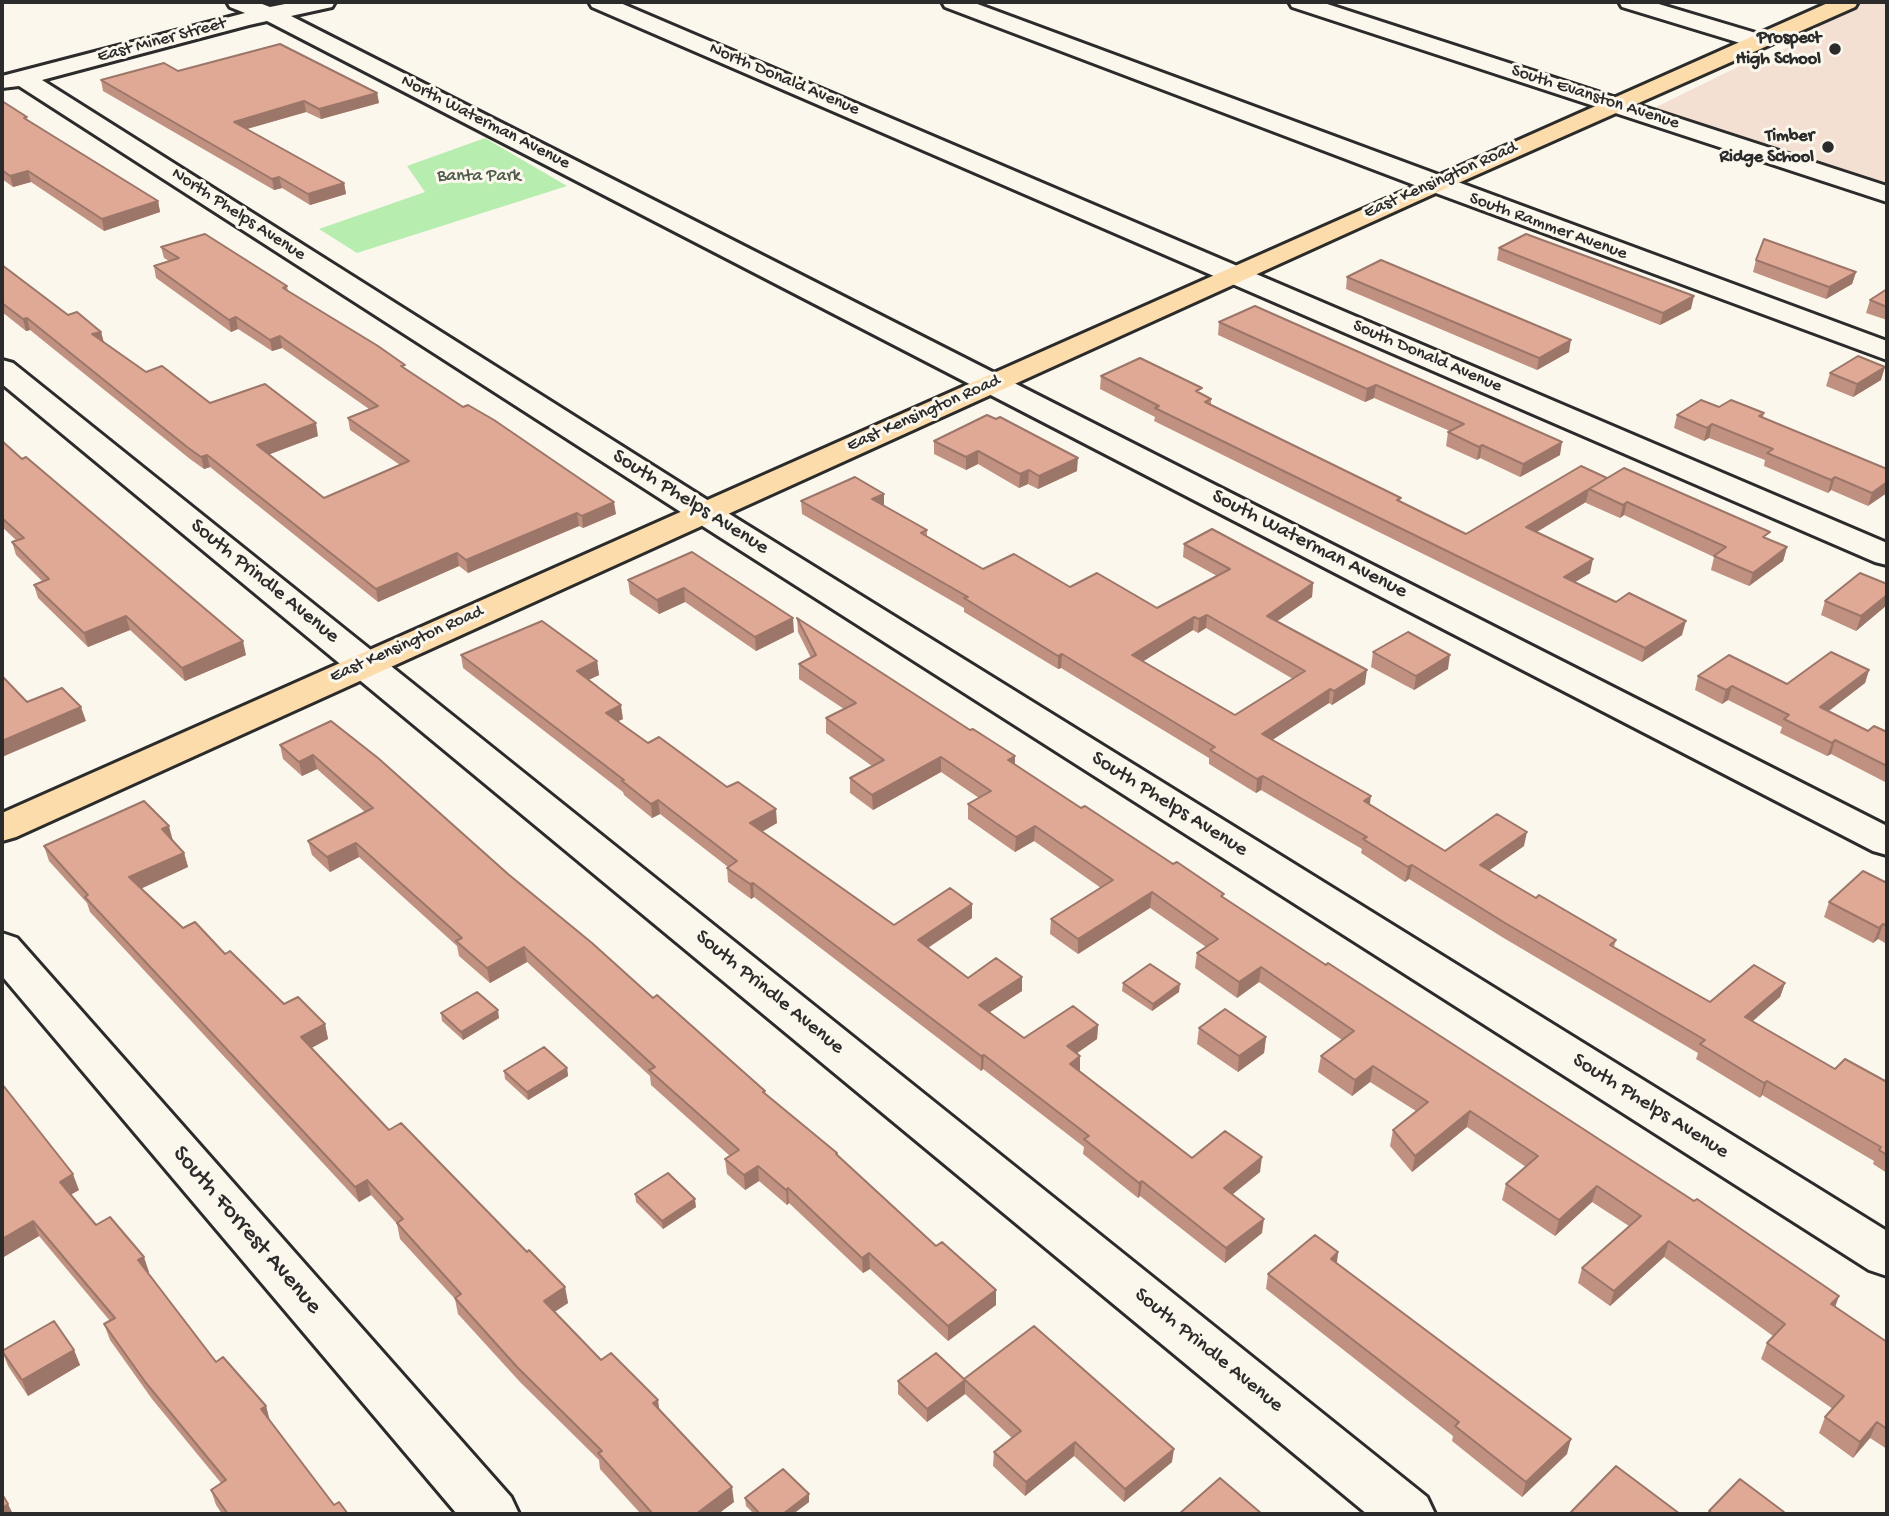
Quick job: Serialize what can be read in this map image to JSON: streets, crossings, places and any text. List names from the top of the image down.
{
  "streets": {
    "main road": ["East Kensington Road"],
    "street": [
      "East Miner Street",
      "North Donald Avenue",
      "South Evanston Avenue",
      "North Waterman Avenue",
      "North Phelps Avenue",
      "South Rammer Avenue",
      "South Donald Avenue",
      "South Phelps Avenue",
      "South Waterman Avenue",
      "South Prindle Avenue",
      "South Forrest Avenue"
    ]
  },
  "crossings": [
    ["East Miner Street", "North Waterman Avenue"],
    ["East Miner Street", "North Phelps Avenue"],
    ["North Donald Avenue", "South Donald Avenue"],
    ["South Evanston Avenue", "East Kensington Road"],
    ["North Waterman Avenue", "South Waterman Avenue"],
    ["East Kensington Road", "South Rammer Avenue"],
    ["East Kensington Road", "South Donald Avenue"],
    ["East Kensington Road", "South Phelps Avenue"],
    ["East Kensington Road", "South Waterman Avenue"],
    ["East Kensington Road", "South Prindle Avenue"],
    ["North Phelps Avenue", "South Phelps Avenue"]
  ],
  "parks": ["Banta Park"],
  "places": ["Prospect High School", "Timber Ridge School"]
}
